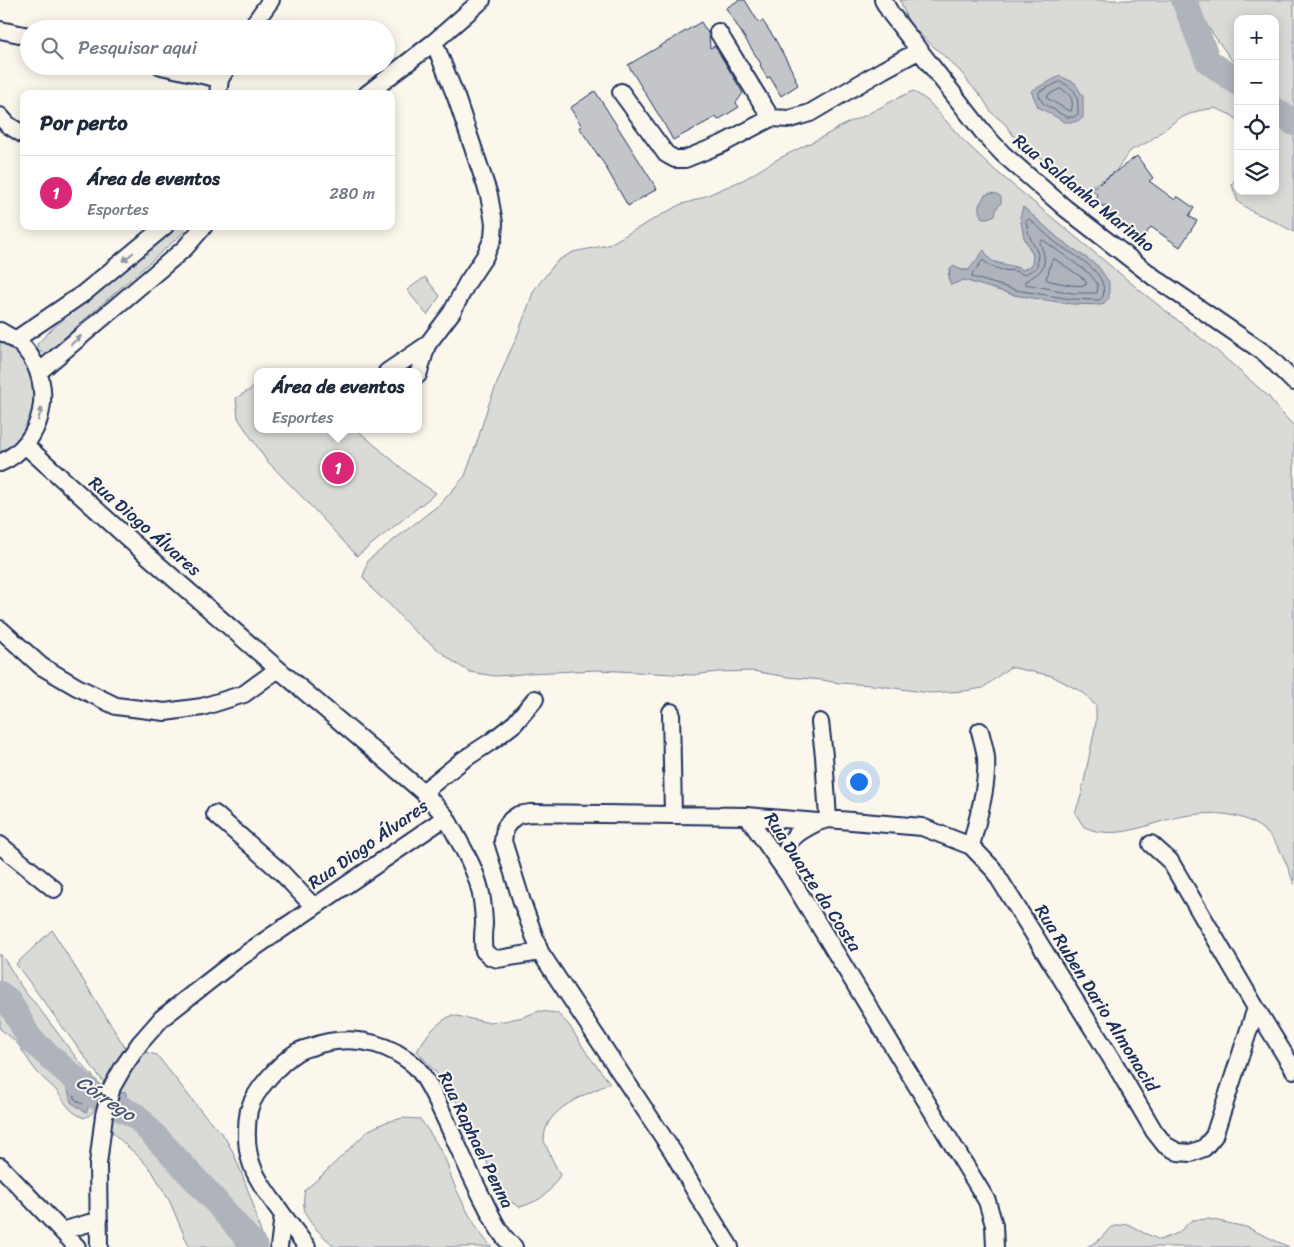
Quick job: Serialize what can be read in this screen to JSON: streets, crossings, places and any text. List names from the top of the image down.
{
  "streets": {
    "street": [
      "Rua Saldanha Marinho",
      "Rua Diogo Álvares",
      "Rua Duarte da Costa",
      "Rua Ruben Dario Almonacid",
      "Rua Raphael Penna"
    ]
  },
  "crossings": [
    ["Rua Duarte da Costa", "Rua Ruben Dario Almonacid"]
  ],
  "water": ["Córrego"],
  "page": {
    "map_buttons": ["+", "−"],
    "search": "Pesquisar aqui",
    "heading": "Por perto",
    "list": [
      {
        "mark": "1",
        "name": "Área de eventos",
        "note": "Esportes",
        "value": "280 m"
      }
    ],
    "popup": ["Área de eventos", "Esportes"],
    "pins": "1"
  }
}
